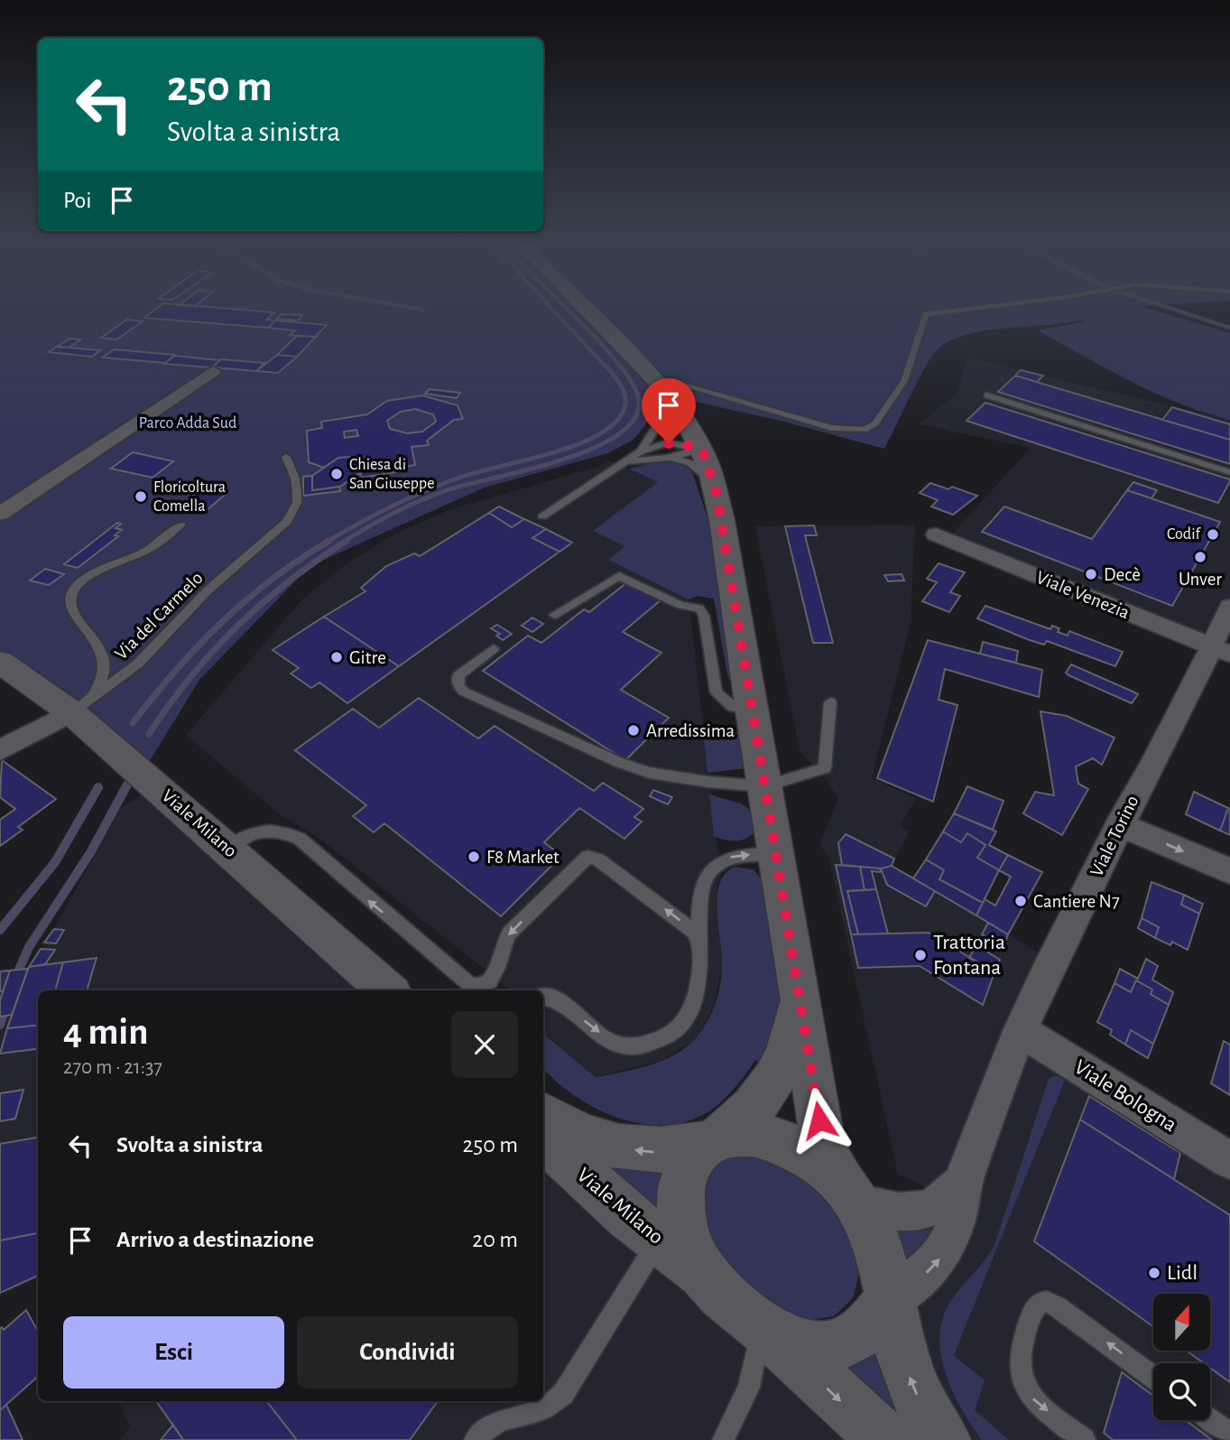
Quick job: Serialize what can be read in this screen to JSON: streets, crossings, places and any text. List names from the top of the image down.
{
  "streets": {
    "street": [
      "Viale Venezia",
      "Viale Milano",
      "Viale Torino",
      "Viale Bologna"
    ],
    "lane": ["Via del Carmelo"]
  },
  "crossings": [
    ["Viale Venezia", "Viale Torino"],
    ["Via del Carmelo", "Viale Milano"],
    ["Viale Milano", "Viale Torino"],
    ["Viale Torino", "Viale Bologna"]
  ],
  "parks": ["Parco Adda Sud"],
  "places": [
    "Chiesa di San Giuseppe",
    "Floricoltura Comella",
    "Codif",
    "Unver",
    "Decè",
    "Gitre",
    "Arredissima",
    "F8 Market",
    "Cantiere N7",
    "Trattoria Fontana",
    "Lidl"
  ],
  "north": "top",
  "page": {
    "turn": ["250 m", "Svolta a sinistra"],
    "then": "Poi",
    "heading": ["4 min", "270 m · 21:37"],
    "list": [
      {
        "name": "Svolta a sinistra",
        "value": "250 m"
      },
      {
        "name": "Arrivo a destinazione",
        "value": "20 m"
      }
    ],
    "buttons": ["Esci", "Condividi"]
  }
}
